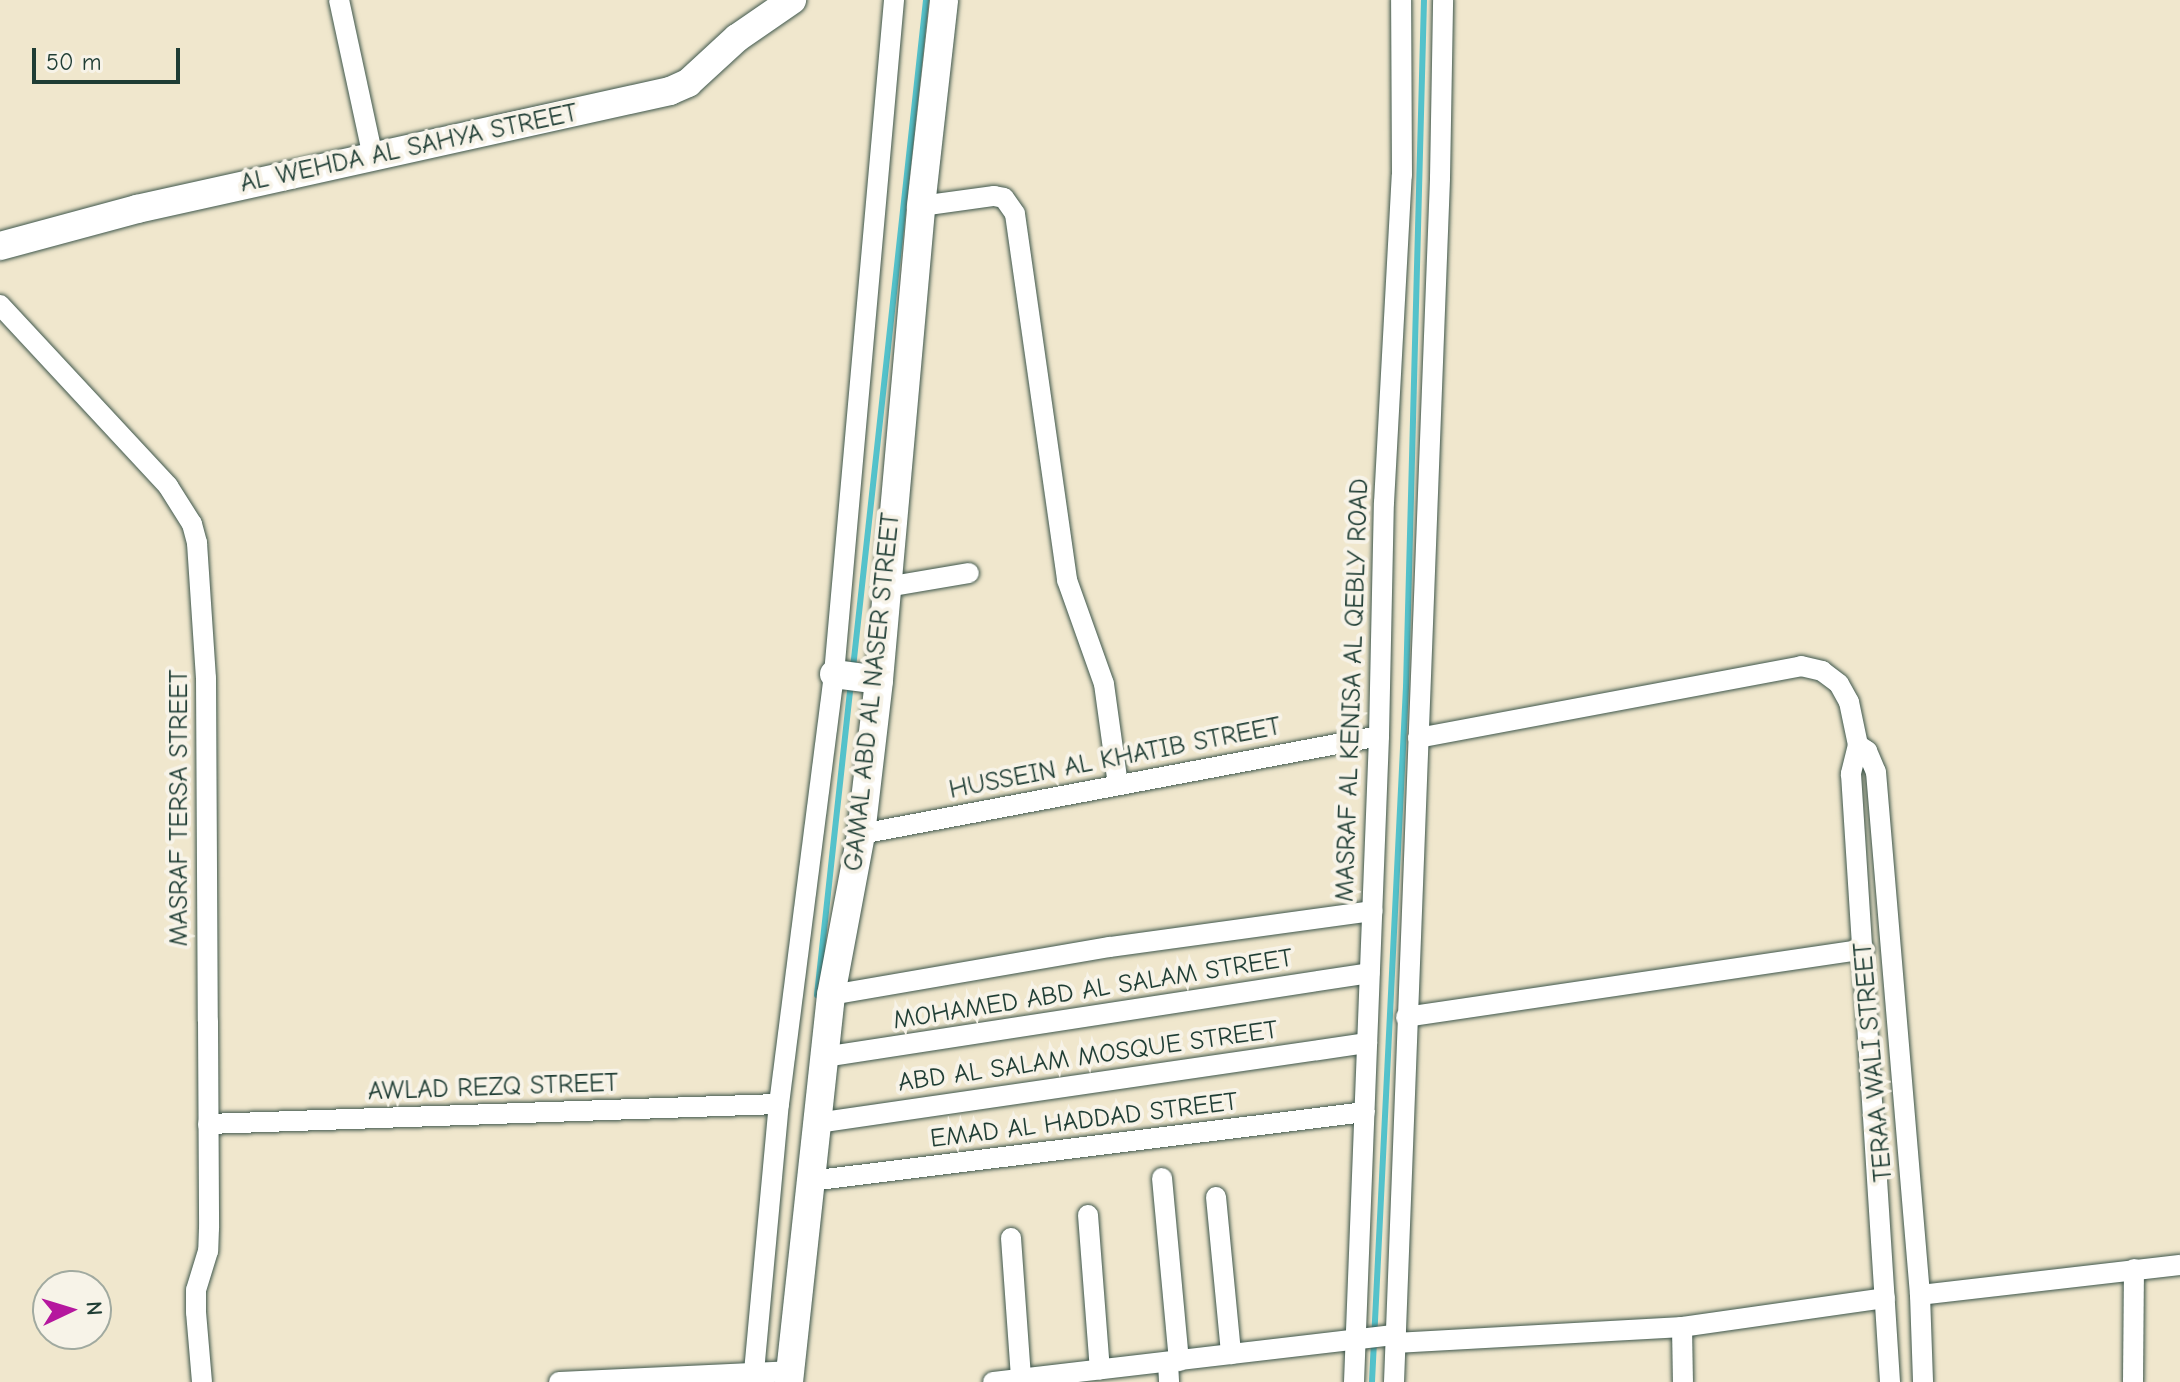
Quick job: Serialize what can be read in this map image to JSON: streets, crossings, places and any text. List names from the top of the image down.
{
  "streets": {
    "street": [
      "AL WEHDA AL SAHYA STREET",
      "MASRAF AL KENISA AL QEBLY ROAD",
      "GAMAL ABD AL NASER STREET",
      "HUSSEIN AL KHATIB STREET",
      "MASRAF TERSA STREET",
      "MOHAMED ABD AL SALAM STREET",
      "ABD AL SALAM MOSQUE STREET",
      "TERAA WALI STREET",
      "AWLAD REZQ STREET",
      "EMAD AL HADDAD STREET"
    ]
  },
  "crossings": [
    ["MASRAF AL KENISA AL QEBLY ROAD", "HUSSEIN AL KHATIB STREET"],
    ["MASRAF AL KENISA AL QEBLY ROAD", "MOHAMED ABD AL SALAM STREET"],
    ["MASRAF AL KENISA AL QEBLY ROAD", "ABD AL SALAM MOSQUE STREET"],
    ["MASRAF AL KENISA AL QEBLY ROAD", "EMAD AL HADDAD STREET"],
    ["GAMAL ABD AL NASER STREET", "HUSSEIN AL KHATIB STREET"],
    ["GAMAL ABD AL NASER STREET", "MOHAMED ABD AL SALAM STREET"],
    ["GAMAL ABD AL NASER STREET", "ABD AL SALAM MOSQUE STREET"],
    ["GAMAL ABD AL NASER STREET", "AWLAD REZQ STREET"],
    ["GAMAL ABD AL NASER STREET", "EMAD AL HADDAD STREET"],
    ["MASRAF TERSA STREET", "AWLAD REZQ STREET"]
  ],
  "scale_bar": "50 m",
  "north": "right"
}
